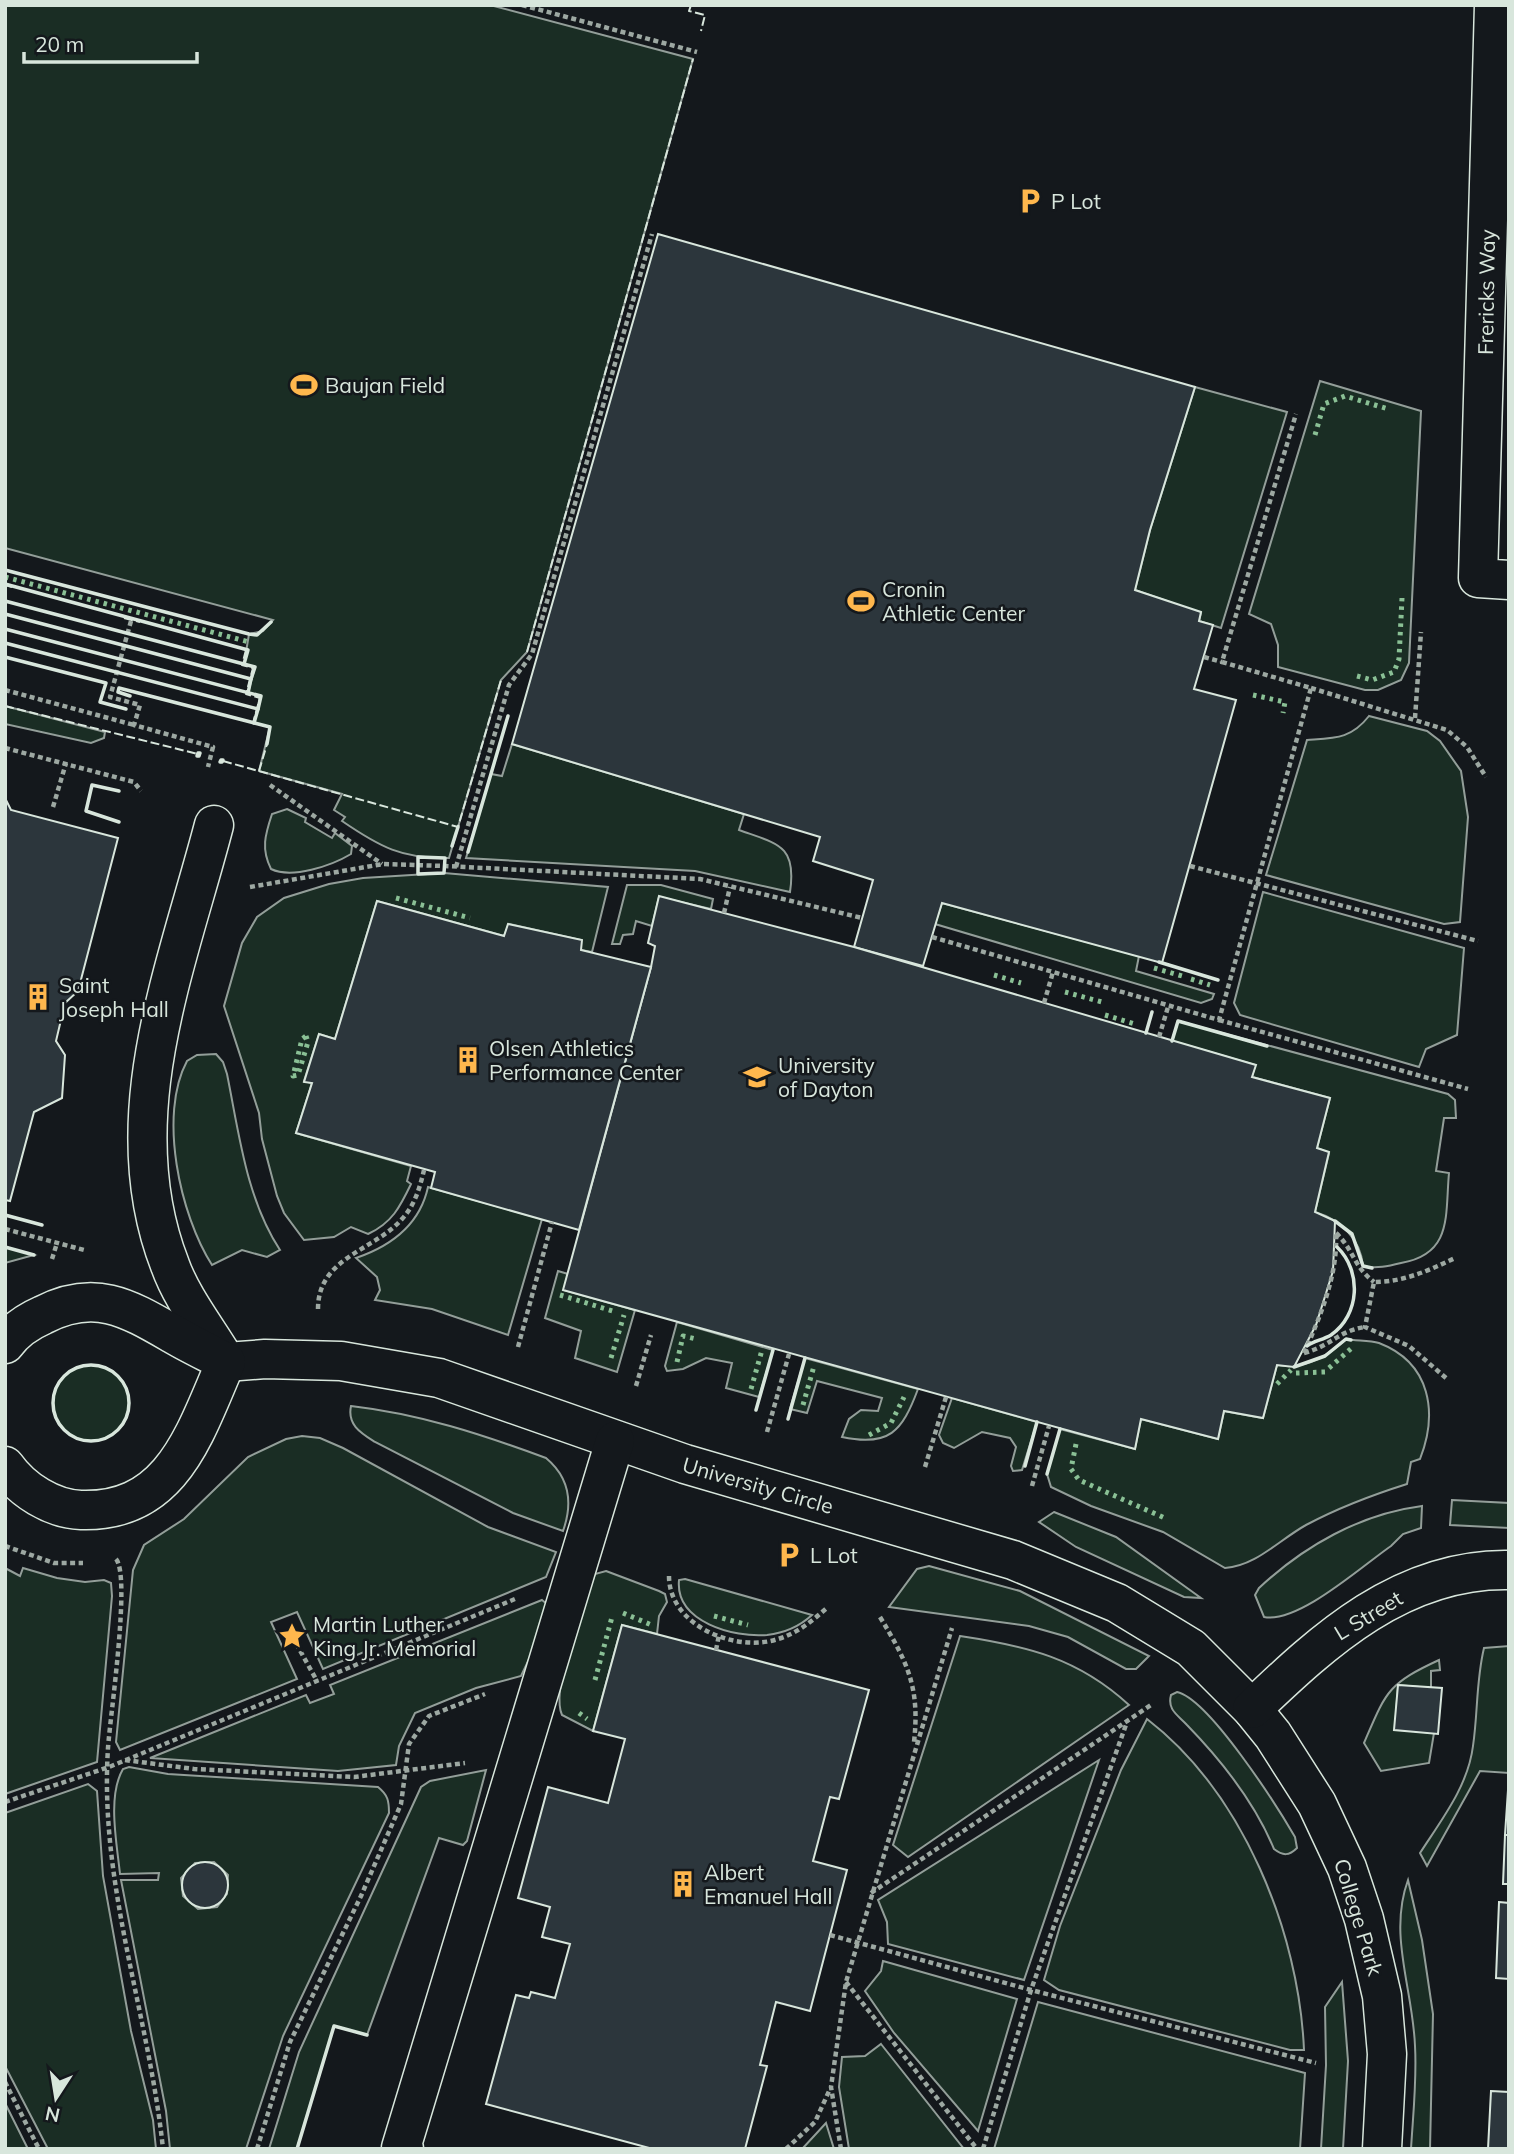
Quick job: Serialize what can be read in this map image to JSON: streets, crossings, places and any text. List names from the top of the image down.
{
  "streets": {
    "street": [
      "Frericks Way",
      "University Circle",
      "L Street",
      "College Park"
    ]
  },
  "crossings": [
    ["University Circle", "L Street"],
    ["University Circle", "College Park"],
    ["L Street", "College Park"]
  ],
  "places": {
    "parking": ["P Lot", "L Lot"],
    "sports": ["Baujan Field", "Cronin Athletic Center"],
    "building": ["Saint Joseph Hall", "Olsen Athletics Performance Center", "Albert Emanuel Hall"],
    "school or university": ["University of Dayton"],
    "place": ["Martin Luther King Jr. Memorial"]
  },
  "scale_bar": "20 m",
  "north": "bottom"
}
